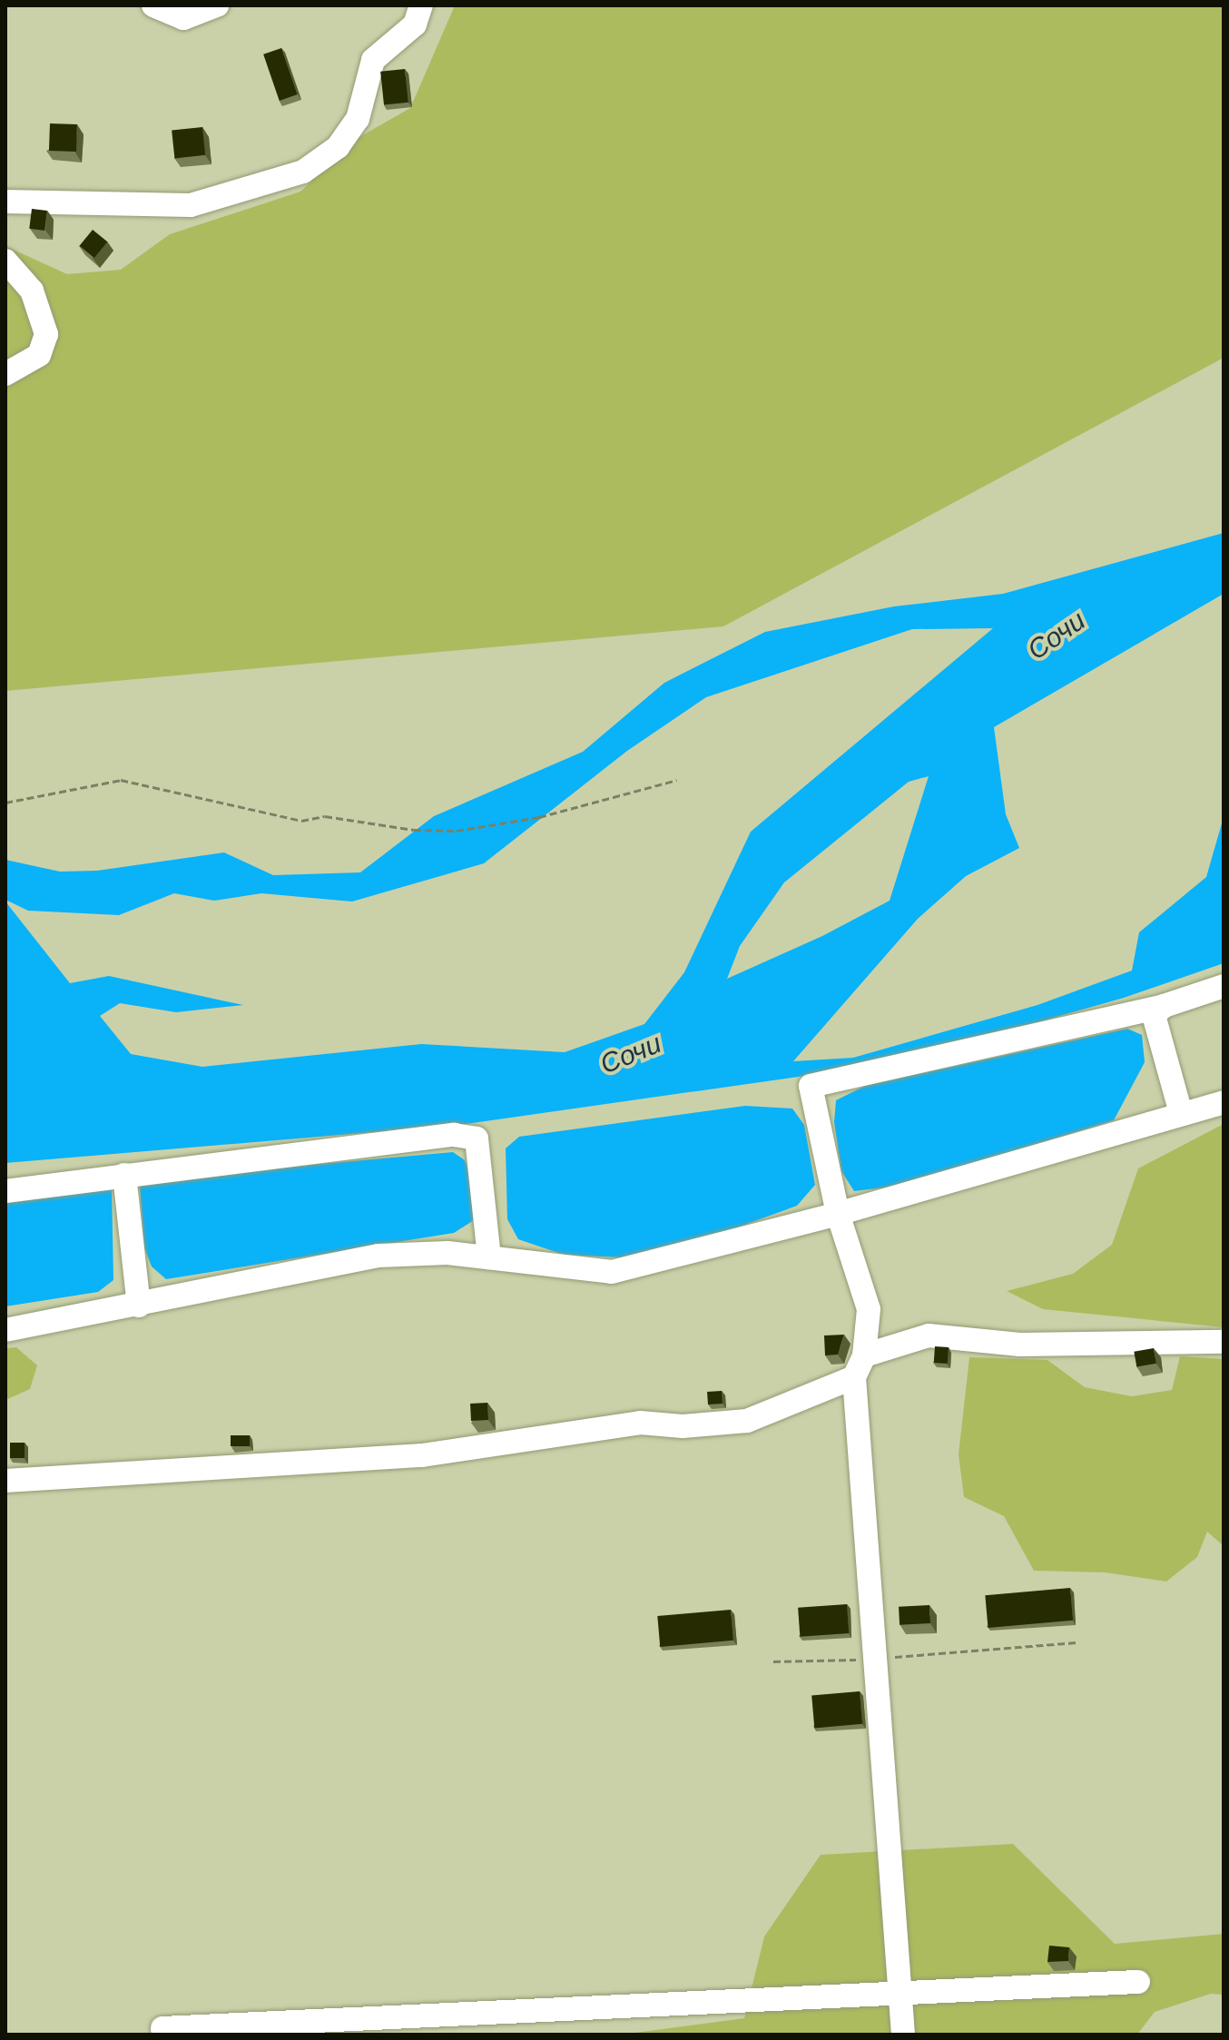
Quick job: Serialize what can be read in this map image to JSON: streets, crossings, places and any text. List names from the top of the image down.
{
  "water": ["Сочи"]
}
